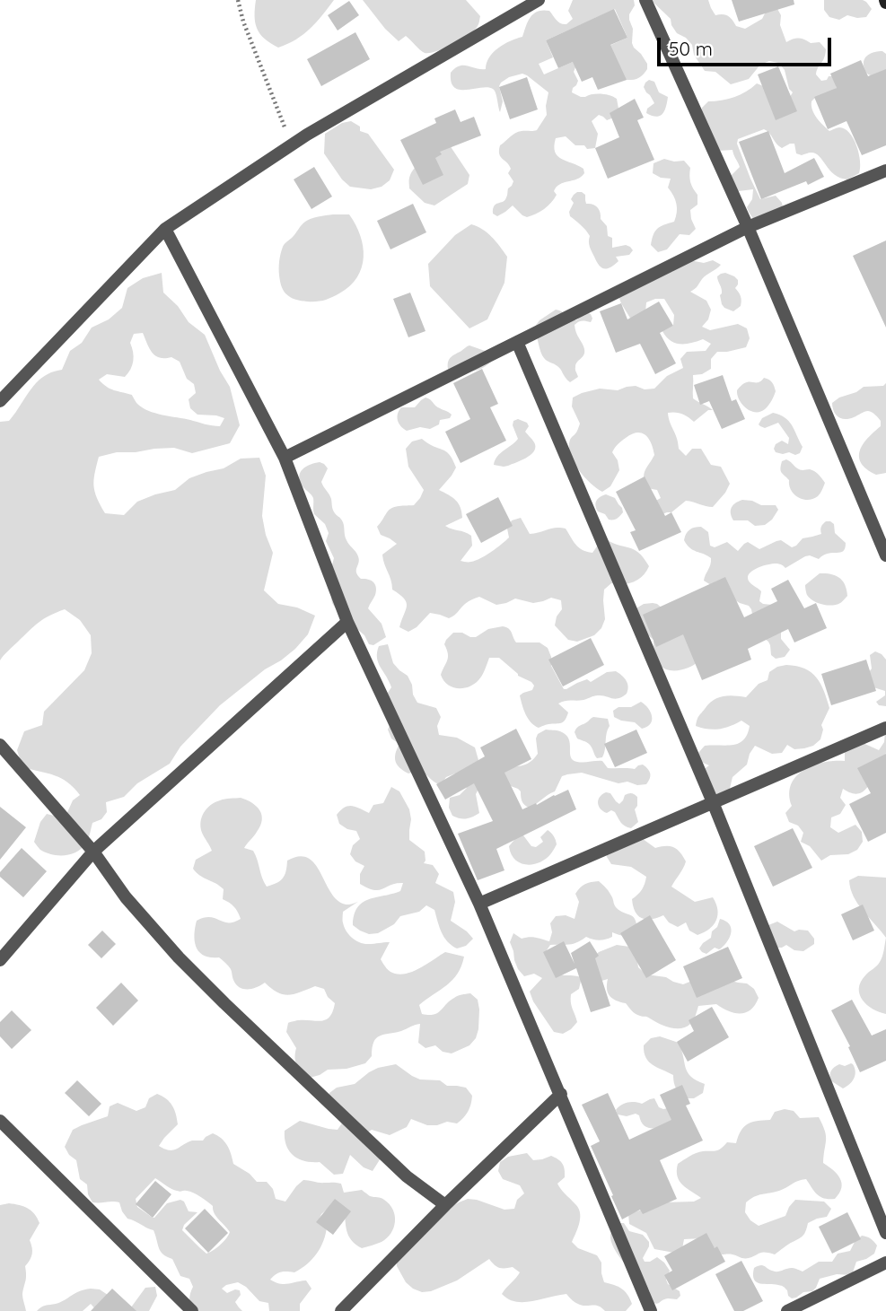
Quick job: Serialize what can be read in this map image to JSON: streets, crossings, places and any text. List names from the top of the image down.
{
  "scale_bar": "50 m"
}
